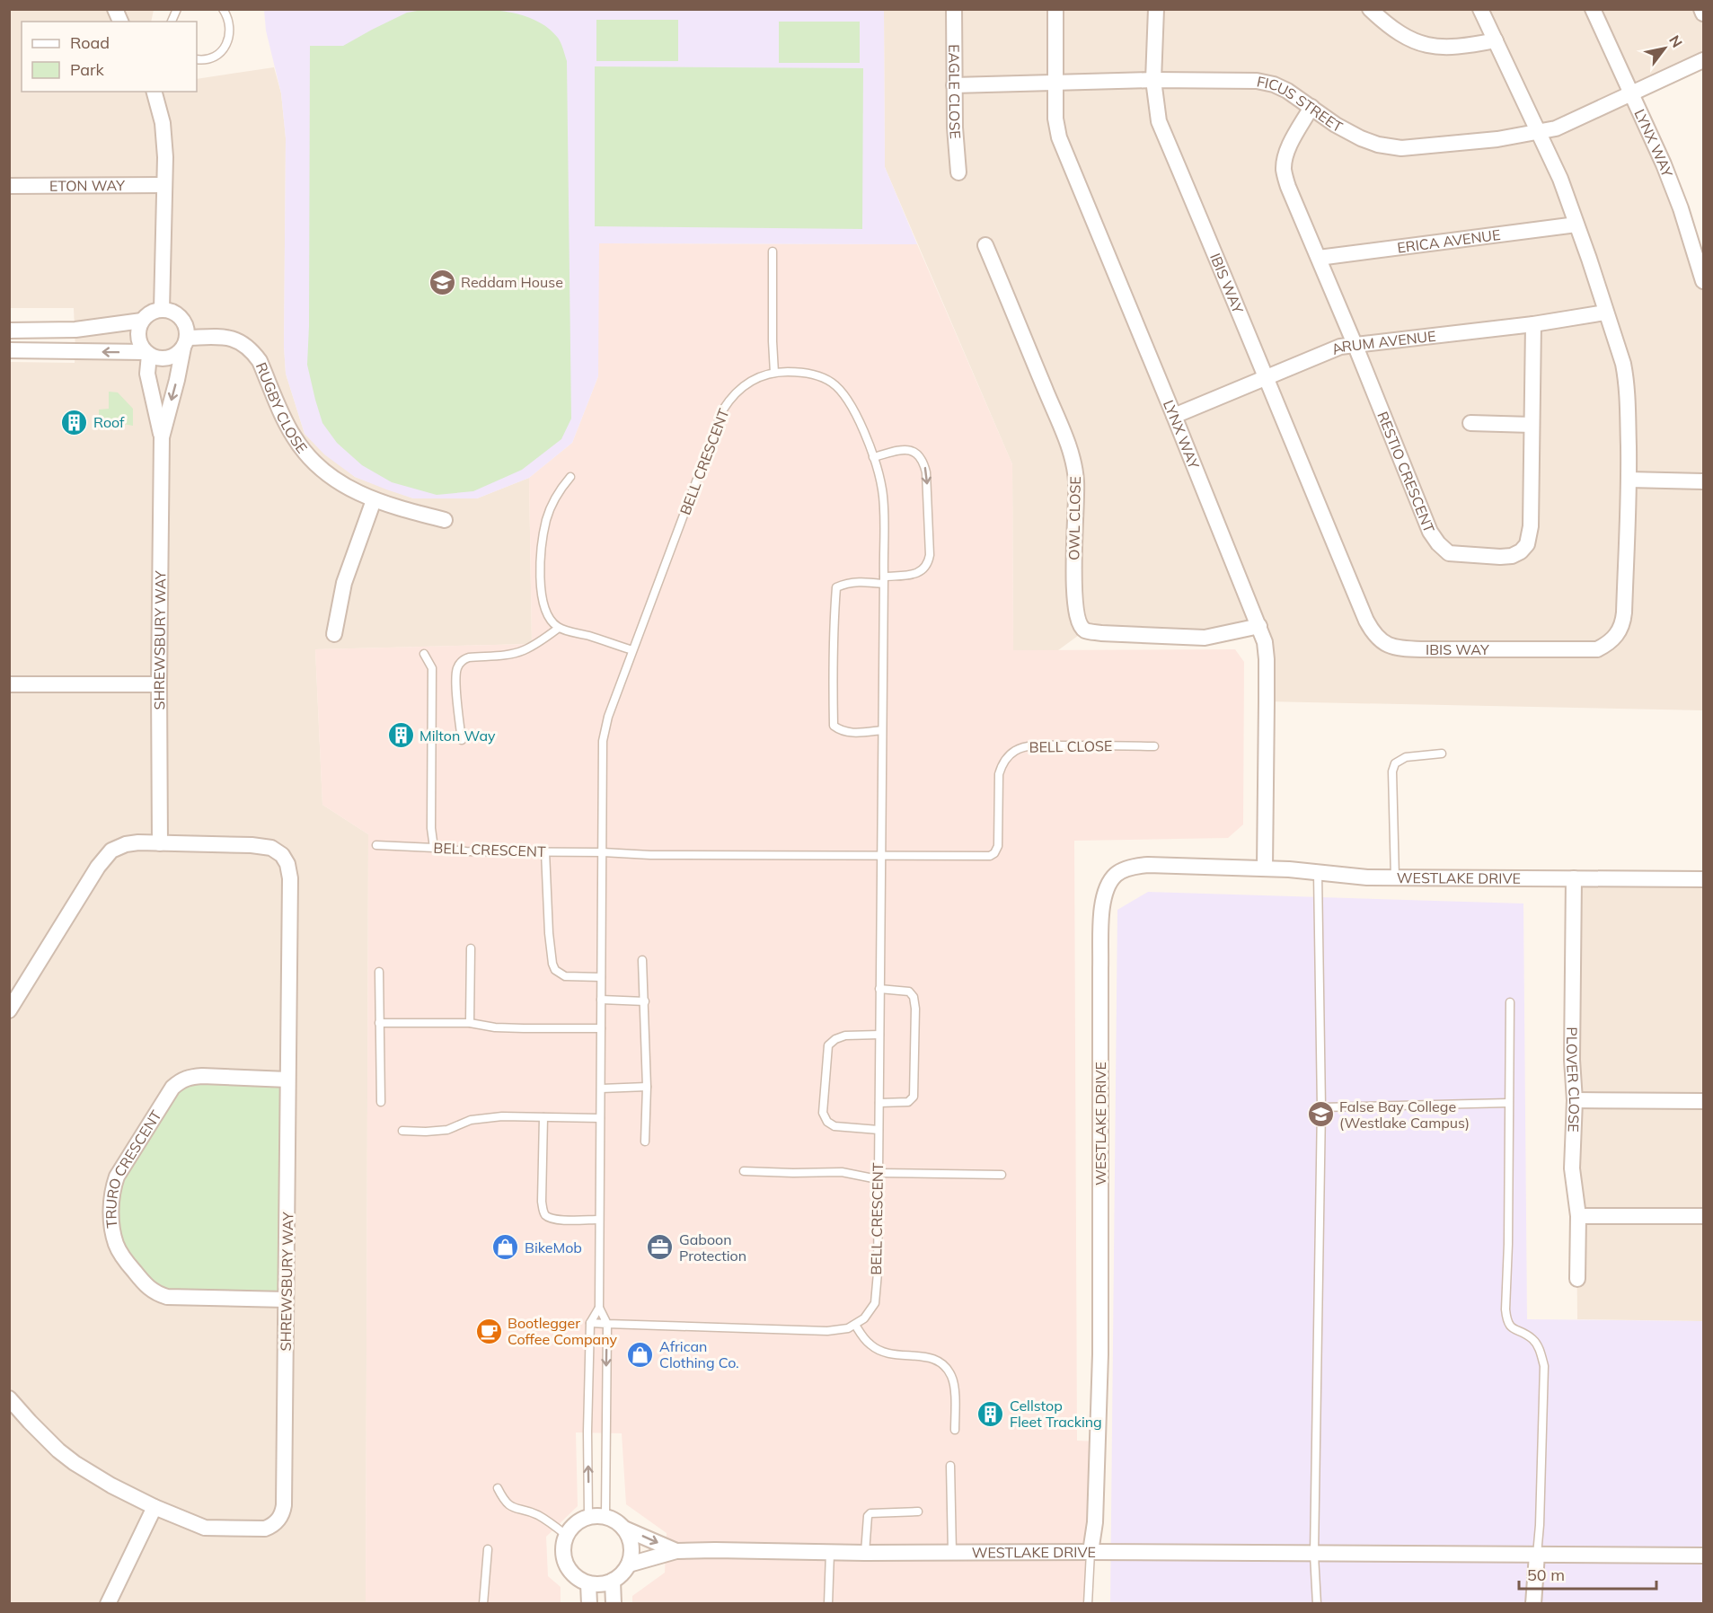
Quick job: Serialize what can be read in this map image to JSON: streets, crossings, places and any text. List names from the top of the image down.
{
  "streets": {
    "street": [
      "EAGLE CLOSE",
      "FICUS STREET",
      "LYNX WAY",
      "ETON WAY",
      "ERICA AVENUE",
      "IBIS WAY",
      "ARUM AVENUE",
      "RUGBY CLOSE",
      "RESTIO CRESCENT",
      "OWL CLOSE",
      "SHREWSBURY WAY",
      "WESTLAKE DRIVE",
      "PLOVER CLOSE",
      "TRURO CRESCENT"
    ],
    "lane": ["BELL CRESCENT", "BELL CLOSE"]
  },
  "crossings": [
    ["EAGLE CLOSE", "FICUS STREET"],
    ["FICUS STREET", "LYNX WAY"],
    ["FICUS STREET", "IBIS WAY"],
    ["FICUS STREET", "RESTIO CRESCENT"],
    ["LYNX WAY", "ARUM AVENUE"],
    ["LYNX WAY", "OWL CLOSE"],
    ["LYNX WAY", "WESTLAKE DRIVE"],
    ["ERICA AVENUE", "IBIS WAY"],
    ["ERICA AVENUE", "RESTIO CRESCENT"],
    ["IBIS WAY", "ARUM AVENUE"],
    ["ARUM AVENUE", "RESTIO CRESCENT"],
    ["BELL CRESCENT", "BELL CLOSE"],
    ["BELL CRESCENT", "WESTLAKE DRIVE"],
    ["SHREWSBURY WAY", "TRURO CRESCENT"],
    ["WESTLAKE DRIVE", "PLOVER CLOSE"]
  ],
  "places": {
    "school or university": ["Reddam House", "False Bay College (Westlake Campus)"],
    "building": ["Roof", "Milton Way", "Cellstop Fleet Tracking"],
    "shop": ["BikeMob", "African Clothing Co."],
    "office": ["Gaboon Protection"],
    "cafe": ["Bootlegger Coffee Company"]
  },
  "legend": ["Road", "Park"],
  "scale_bar": "50 m",
  "north": "top right"
}
